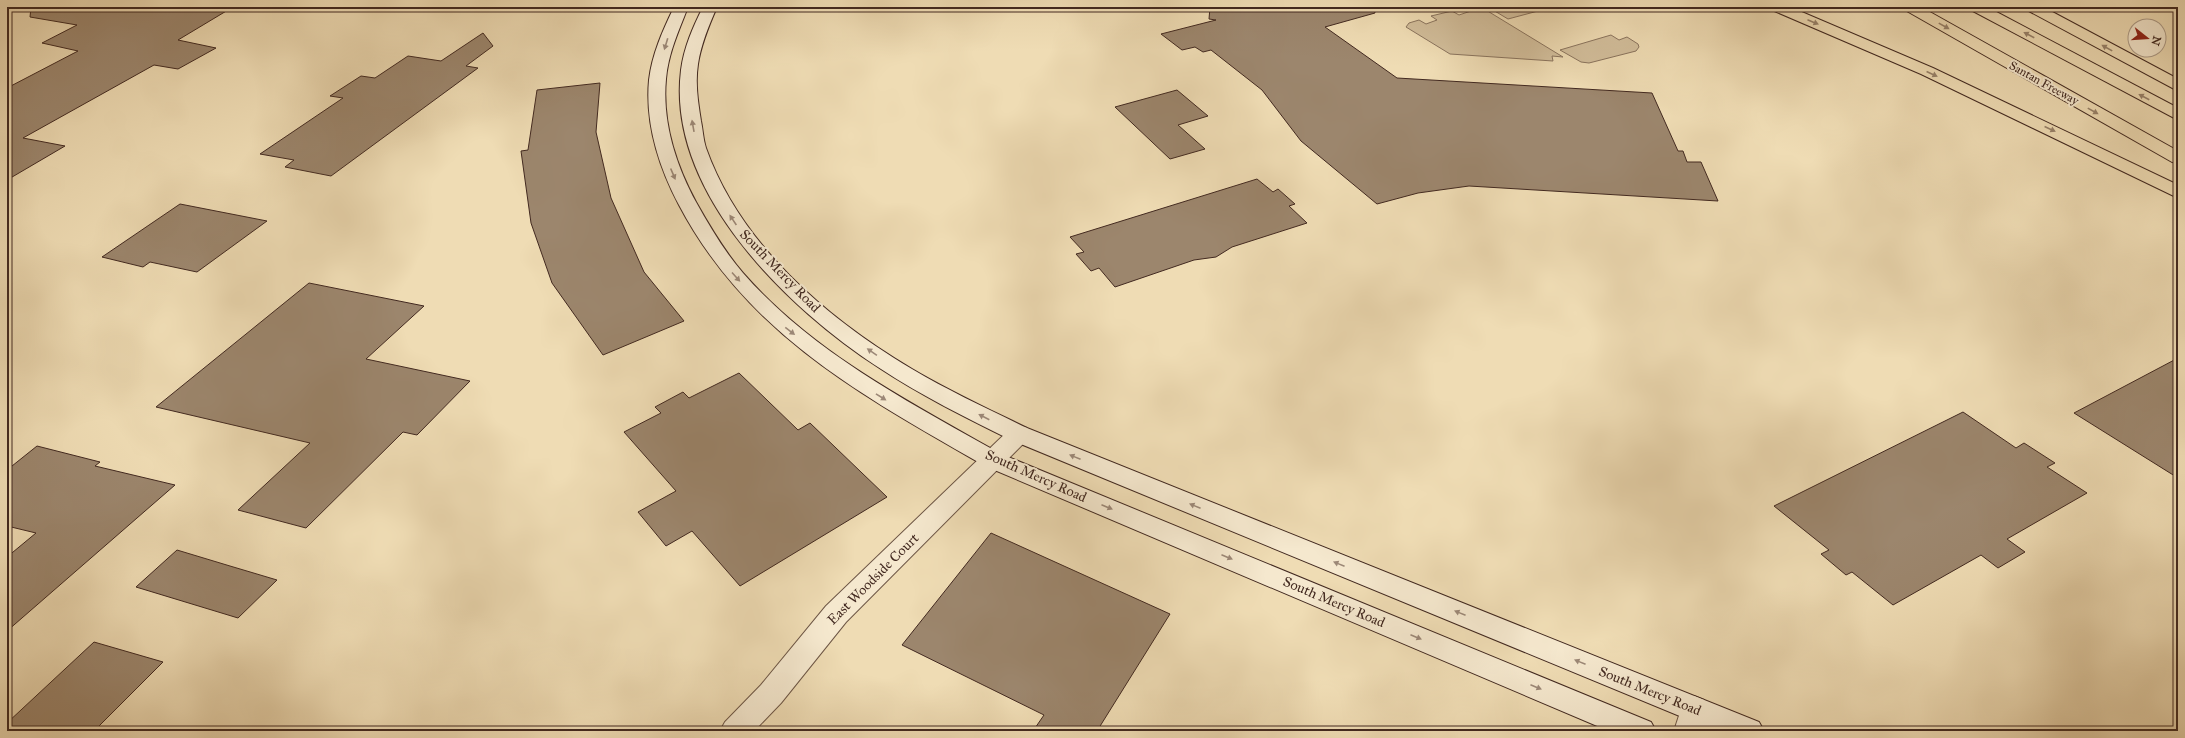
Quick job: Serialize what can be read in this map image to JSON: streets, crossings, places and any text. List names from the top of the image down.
{
  "streets": {
    "highway": ["Santan Freeway"],
    "main road": ["South Mercy Road", "East Woodside Court"]
  },
  "crossings": [
    ["South Mercy Road", "East Woodside Court"]
  ],
  "north": "right"
}
